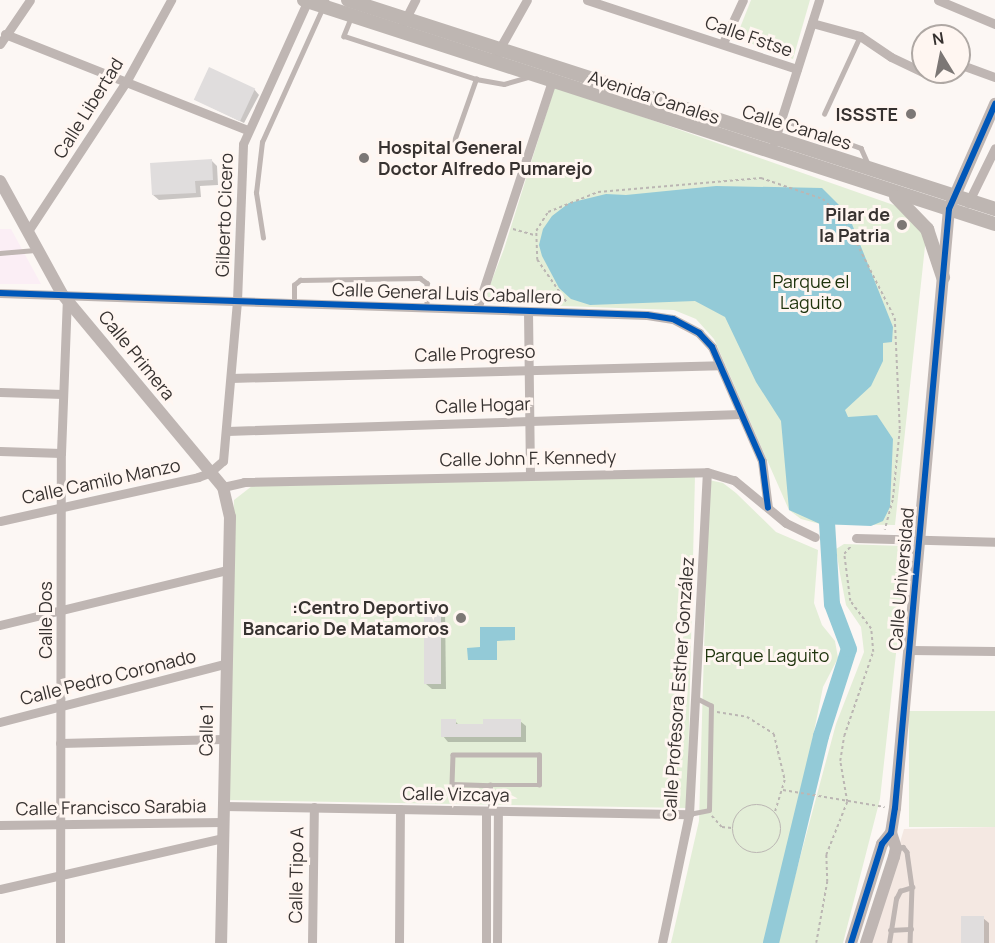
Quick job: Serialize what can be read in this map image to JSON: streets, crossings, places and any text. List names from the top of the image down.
{
  "streets": {
    "main road": ["Avenida Canales", "Calle Canales"],
    "street": [
      "Calle Fstse",
      "Calle Libertad",
      "Gilberto Cicero",
      "Calle General Luis Caballero",
      "Calle Progreso",
      "Calle Primera",
      "Calle Hogar",
      "Calle John F. Kennedy",
      "Calle Camilo Manzo",
      "Calle Universidad",
      "Calle Dos",
      "Calle Pedro Coronado",
      "Calle Profesora Esther González",
      "Calle 1",
      "Calle Vizcaya",
      "Calle Francisco Sarabia",
      "Calle Tipo A"
    ]
  },
  "crossings": [
    ["Avenida Canales", "Calle Canales"],
    ["Avenida Canales", "Gilberto Cicero"],
    ["Avenida Canales", "Calle Universidad"],
    ["Calle Libertad", "Calle Primera"],
    ["Calle Canales", "Calle Universidad"],
    ["Gilberto Cicero", "Calle General Luis Caballero"],
    ["Gilberto Cicero", "Calle Progreso"],
    ["Gilberto Cicero", "Calle Primera"],
    ["Gilberto Cicero", "Calle Hogar"],
    ["Gilberto Cicero", "Calle Camilo Manzo"],
    ["Calle General Luis Caballero", "Calle Progreso"],
    ["Calle General Luis Caballero", "Calle Primera"],
    ["Calle General Luis Caballero", "Calle Hogar"],
    ["Calle General Luis Caballero", "Calle John F. Kennedy"],
    ["Calle General Luis Caballero", "Calle Dos"],
    ["Calle Primera", "Calle John F. Kennedy"],
    ["Calle Primera", "Calle Camilo Manzo"],
    ["Calle Primera", "Calle Dos"],
    ["Calle Primera", "Calle 1"],
    ["Calle John F. Kennedy", "Calle Profesora Esther González"],
    ["Calle John F. Kennedy", "Calle 1"],
    ["Calle Camilo Manzo", "Calle Dos"],
    ["Calle Dos", "Calle Pedro Coronado"],
    ["Calle Dos", "Calle Francisco Sarabia"],
    ["Calle Pedro Coronado", "Calle 1"],
    ["Calle Profesora Esther González", "Calle Vizcaya"],
    ["Calle 1", "Calle Vizcaya"],
    ["Calle 1", "Calle Francisco Sarabia"],
    ["Calle Vizcaya", "Calle Tipo A"]
  ],
  "parks": ["Parque el Laguito", "Parque Laguito"],
  "places": [
    "ISSSTE",
    "Hospital General Doctor Alfredo Pumarejo",
    "Pilar de la Patria",
    ":Centro Deportivo Bancario De Matamoros"
  ],
  "north": "top"
}
